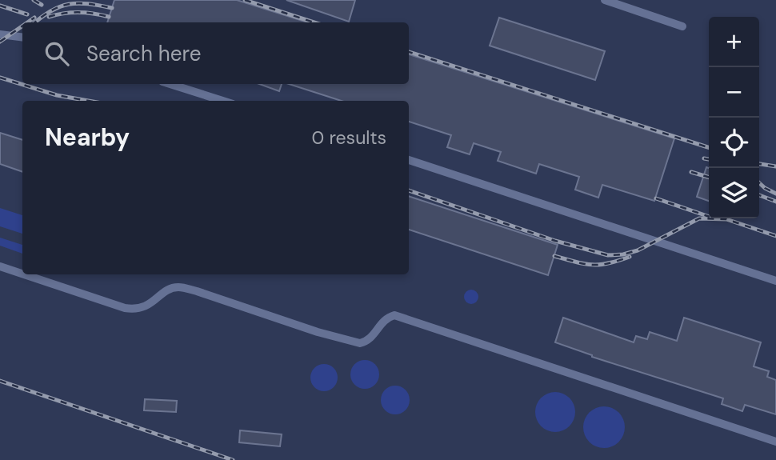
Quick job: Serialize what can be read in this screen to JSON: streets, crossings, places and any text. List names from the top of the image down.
{
  "page": {
    "map_buttons": ["+", "−"],
    "search": "Search here",
    "heading": ["Nearby", "0 results"]
  }
}
